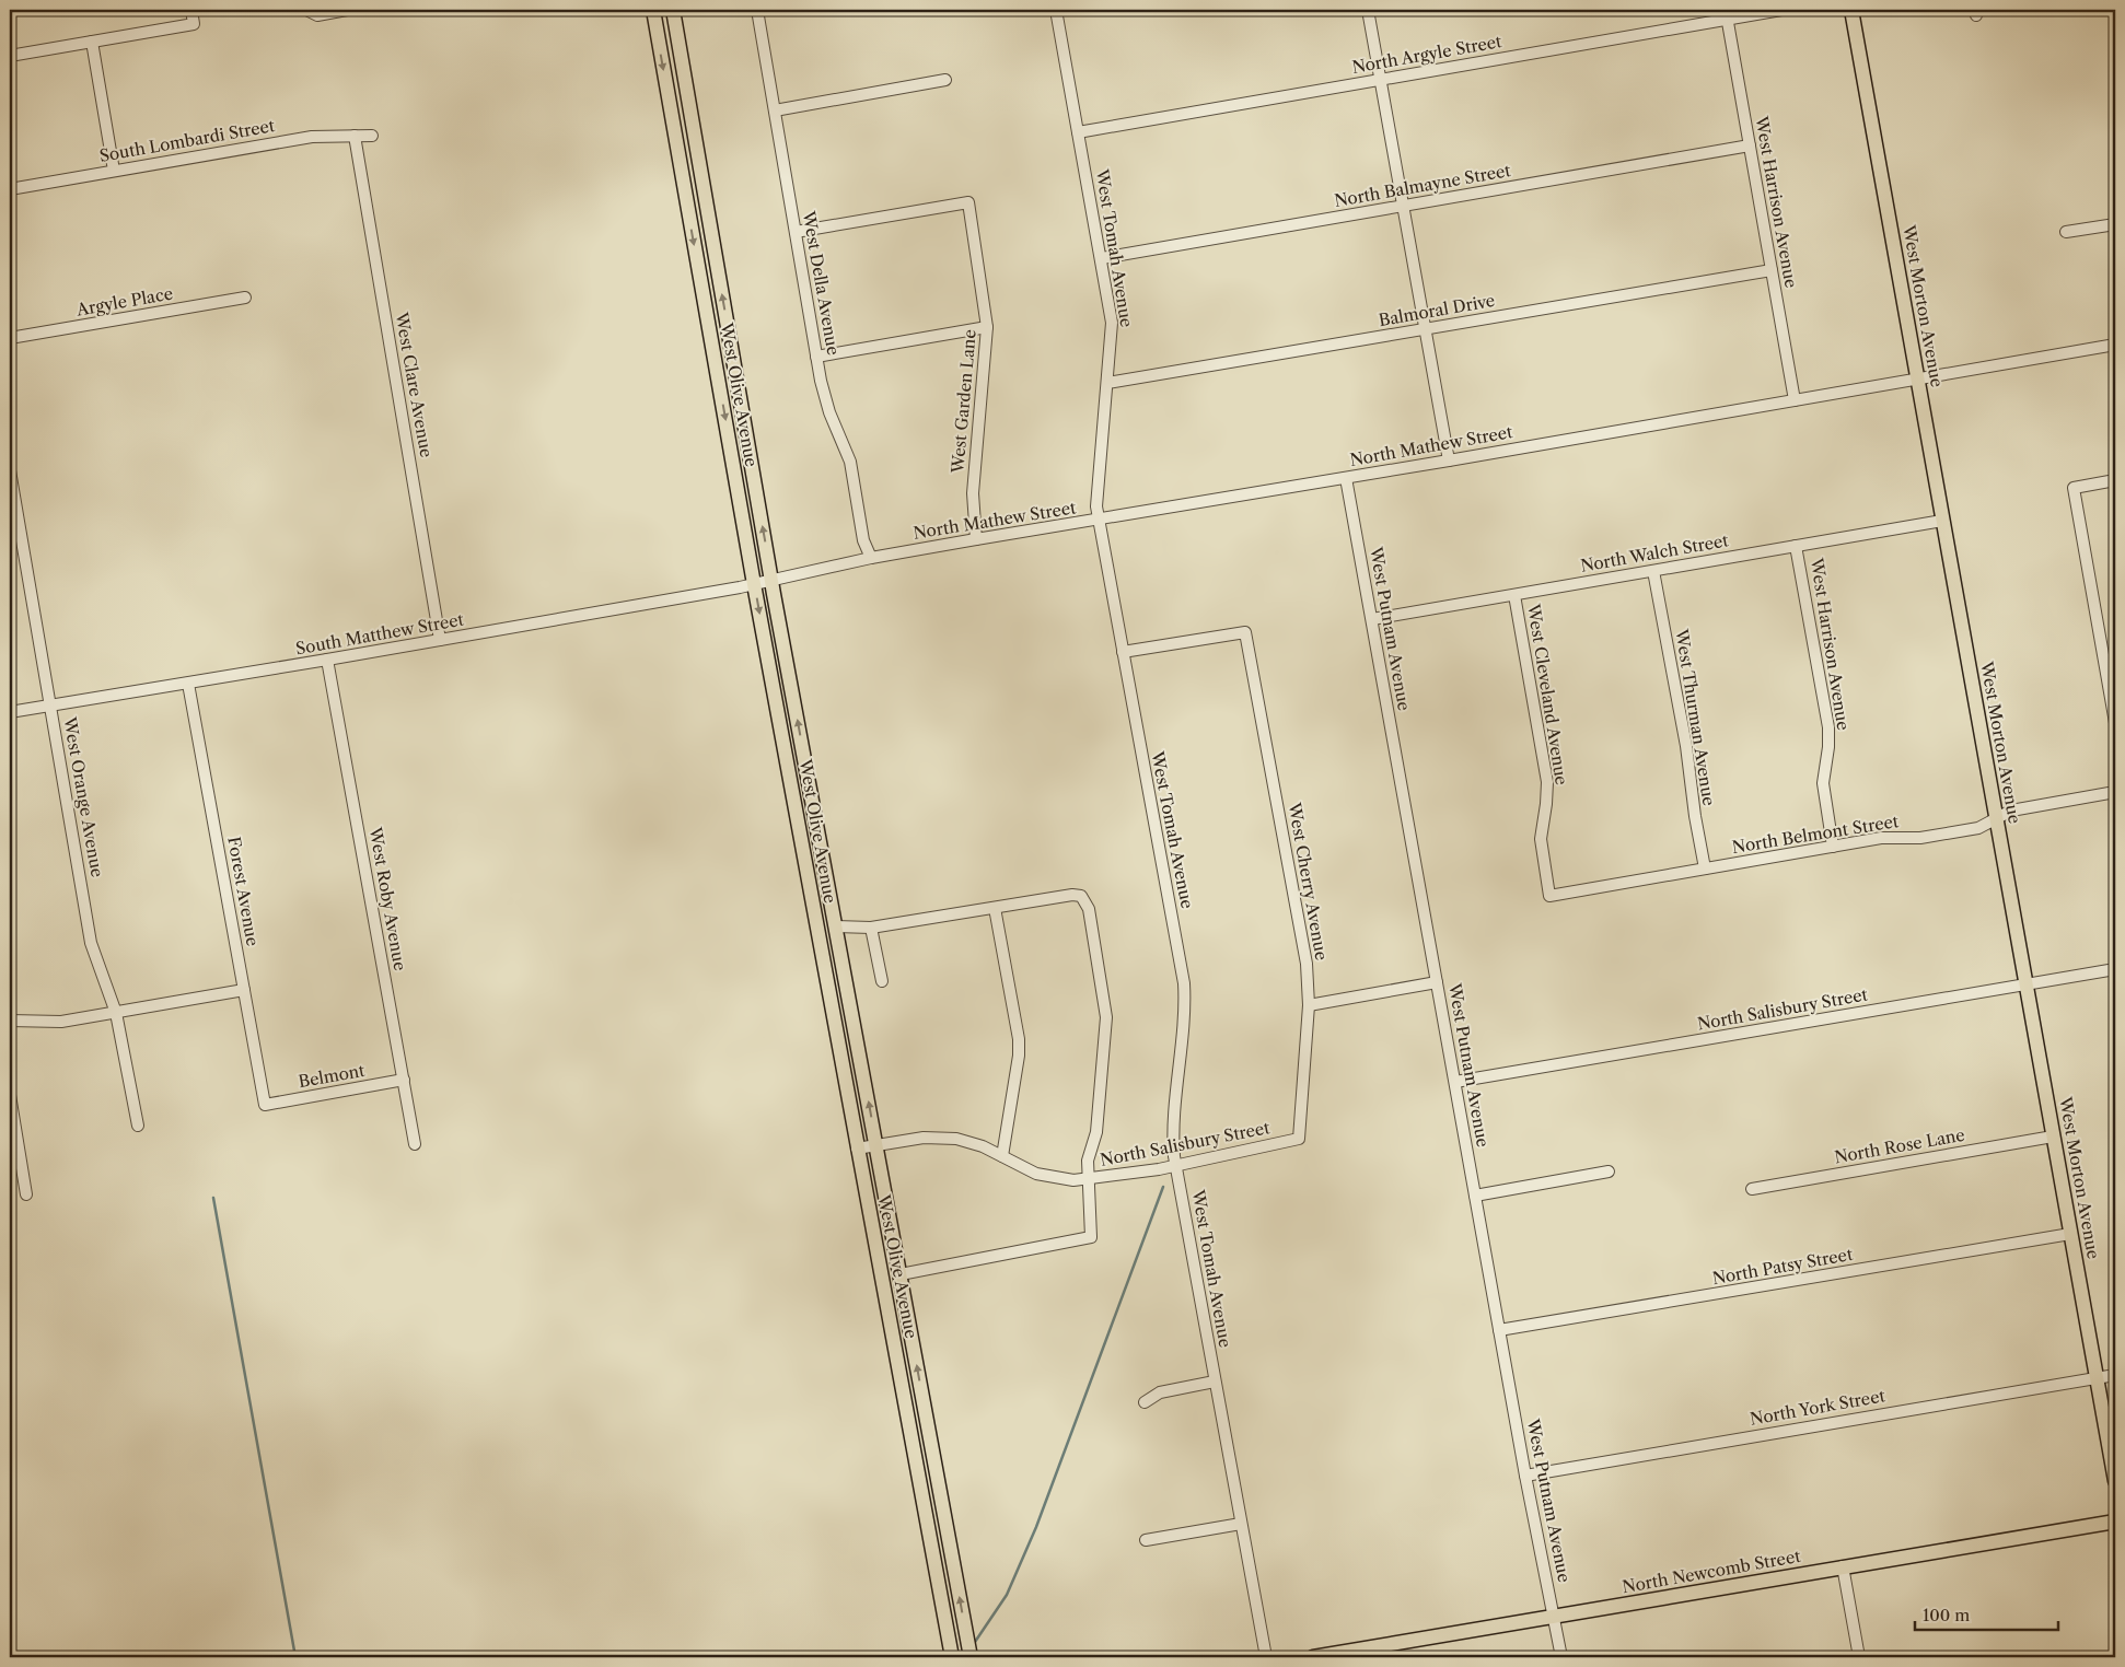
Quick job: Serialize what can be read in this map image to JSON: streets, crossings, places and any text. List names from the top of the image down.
{
  "streets": {
    "main road": ["West Morton Avenue", "West Olive Avenue", "North Newcomb Street"],
    "street": [
      "North Argyle Street",
      "South Lombardi Street",
      "North Balmayne Street",
      "West Harrison Avenue",
      "West Tomah Avenue",
      "West Della Avenue",
      "Argyle Place",
      "Balmoral Drive",
      "West Clare Avenue",
      "West Garden Lane",
      "North Mathew Street",
      "North Walch Street",
      "West Putnam Avenue",
      "South Matthew Street",
      "West Cleveland Avenue",
      "West Thurman Avenue",
      "West Orange Avenue",
      "North Belmont Street",
      "West Cherry Avenue",
      "Forest Avenue",
      "West Roby Avenue",
      "North Salisbury Street",
      "Belmont",
      "North Rose Lane",
      "North Patsy Street",
      "North York Street"
    ]
  },
  "crossings": [
    ["North Argyle Street", "West Harrison Avenue"],
    ["North Argyle Street", "West Tomah Avenue"],
    ["South Lombardi Street", "West Clare Avenue"],
    ["North Balmayne Street", "West Harrison Avenue"],
    ["North Balmayne Street", "West Tomah Avenue"],
    ["West Harrison Avenue", "Balmoral Drive"],
    ["West Harrison Avenue", "North Mathew Street"],
    ["West Harrison Avenue", "North Walch Street"],
    ["West Harrison Avenue", "North Belmont Street"],
    ["West Tomah Avenue", "Balmoral Drive"],
    ["West Tomah Avenue", "North Mathew Street"],
    ["West Tomah Avenue", "West Cherry Avenue"],
    ["West Tomah Avenue", "North Salisbury Street"],
    ["West Della Avenue", "West Garden Lane"],
    ["West Della Avenue", "North Mathew Street"],
    ["West Morton Avenue", "North Mathew Street"],
    ["West Morton Avenue", "North Walch Street"],
    ["West Morton Avenue", "North Belmont Street"],
    ["West Morton Avenue", "North Salisbury Street"],
    ["West Morton Avenue", "North Rose Lane"],
    ["West Morton Avenue", "North Patsy Street"],
    ["West Morton Avenue", "North York Street"],
    ["West Clare Avenue", "South Matthew Street"],
    ["West Olive Avenue", "North Mathew Street"],
    ["West Olive Avenue", "South Matthew Street"],
    ["West Olive Avenue", "North Salisbury Street"],
    ["West Garden Lane", "North Mathew Street"],
    ["North Mathew Street", "West Putnam Avenue"],
    ["North Mathew Street", "South Matthew Street"],
    ["North Walch Street", "West Putnam Avenue"],
    ["North Walch Street", "West Cleveland Avenue"],
    ["North Walch Street", "West Thurman Avenue"],
    ["West Putnam Avenue", "North Salisbury Street"],
    ["West Putnam Avenue", "North Patsy Street"],
    ["West Putnam Avenue", "North York Street"],
    ["West Putnam Avenue", "North Newcomb Street"],
    ["South Matthew Street", "West Orange Avenue"],
    ["South Matthew Street", "Forest Avenue"],
    ["South Matthew Street", "West Roby Avenue"],
    ["West Cleveland Avenue", "North Belmont Street"],
    ["West Thurman Avenue", "North Belmont Street"],
    ["West Cherry Avenue", "North Salisbury Street"],
    ["Forest Avenue", "Belmont"],
    ["West Roby Avenue", "Belmont"]
  ],
  "scale_bar": "100 m"
}
